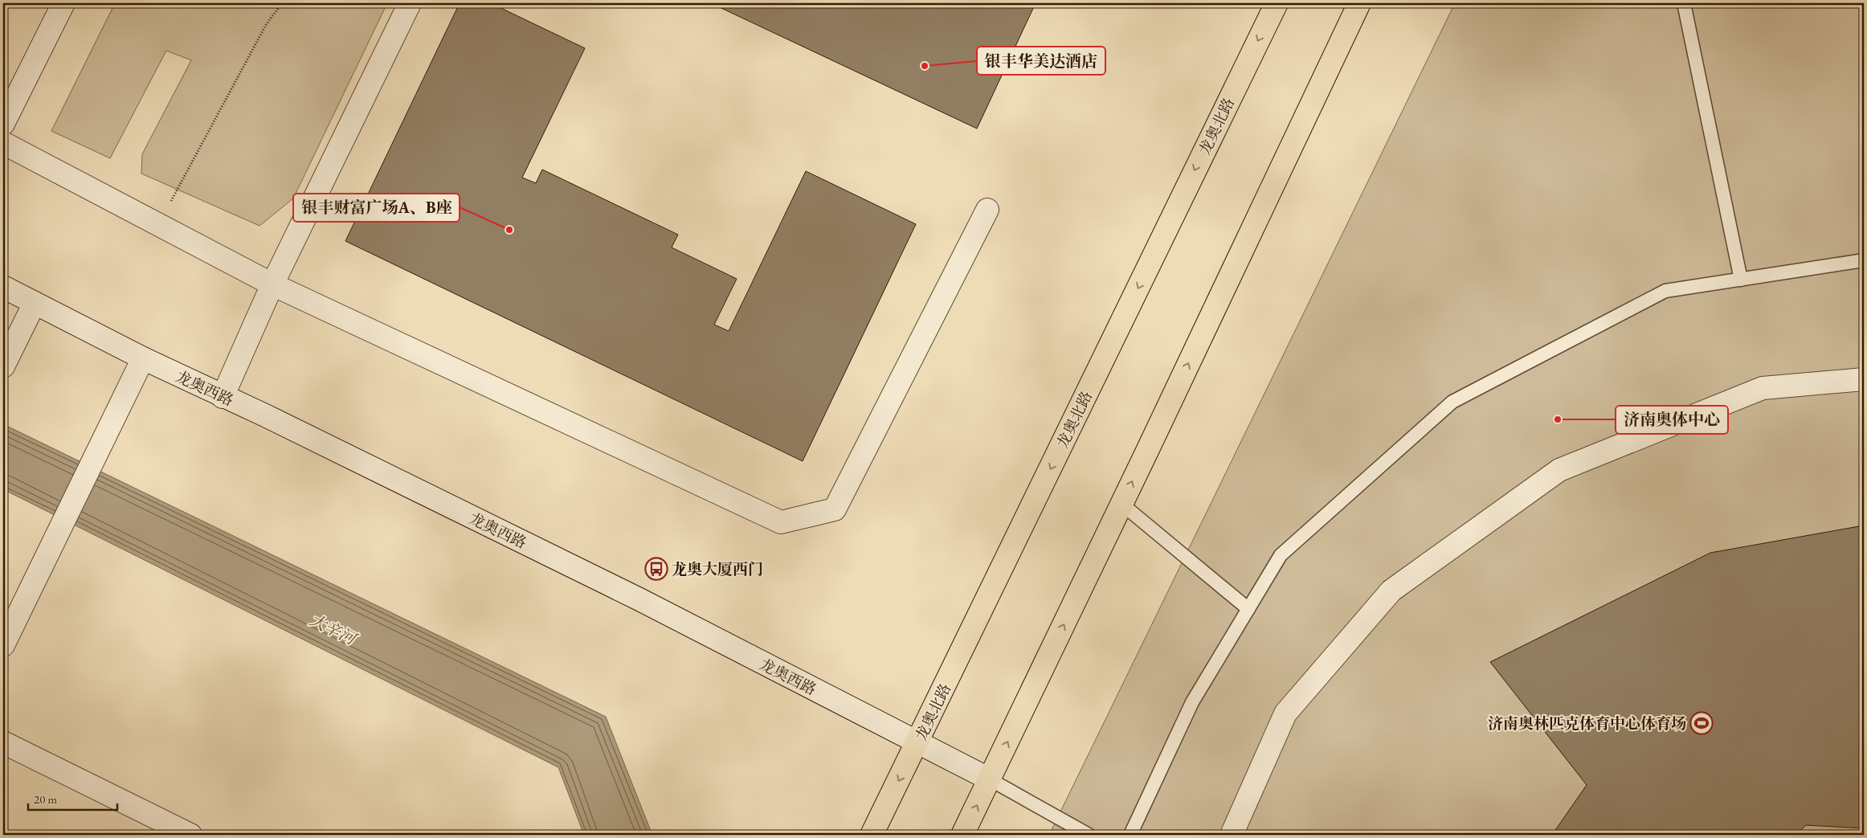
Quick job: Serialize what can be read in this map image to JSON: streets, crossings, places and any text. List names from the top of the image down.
{
  "streets": {
    "main road": ["龙奥北路"],
    "street": ["龙奥西路"]
  },
  "crossings": [
    ["龙奥北路", "龙奥西路"]
  ],
  "water": ["大辛河"],
  "places": {
    "other": ["银丰华美达酒店", "银丰财富广场A、B座", "济南奥体中心"],
    "bus stop": ["龙奥大厦西门"],
    "sports": ["济南奥林匹克体育中心体育场"]
  },
  "scale_bar": "20 m"
}
